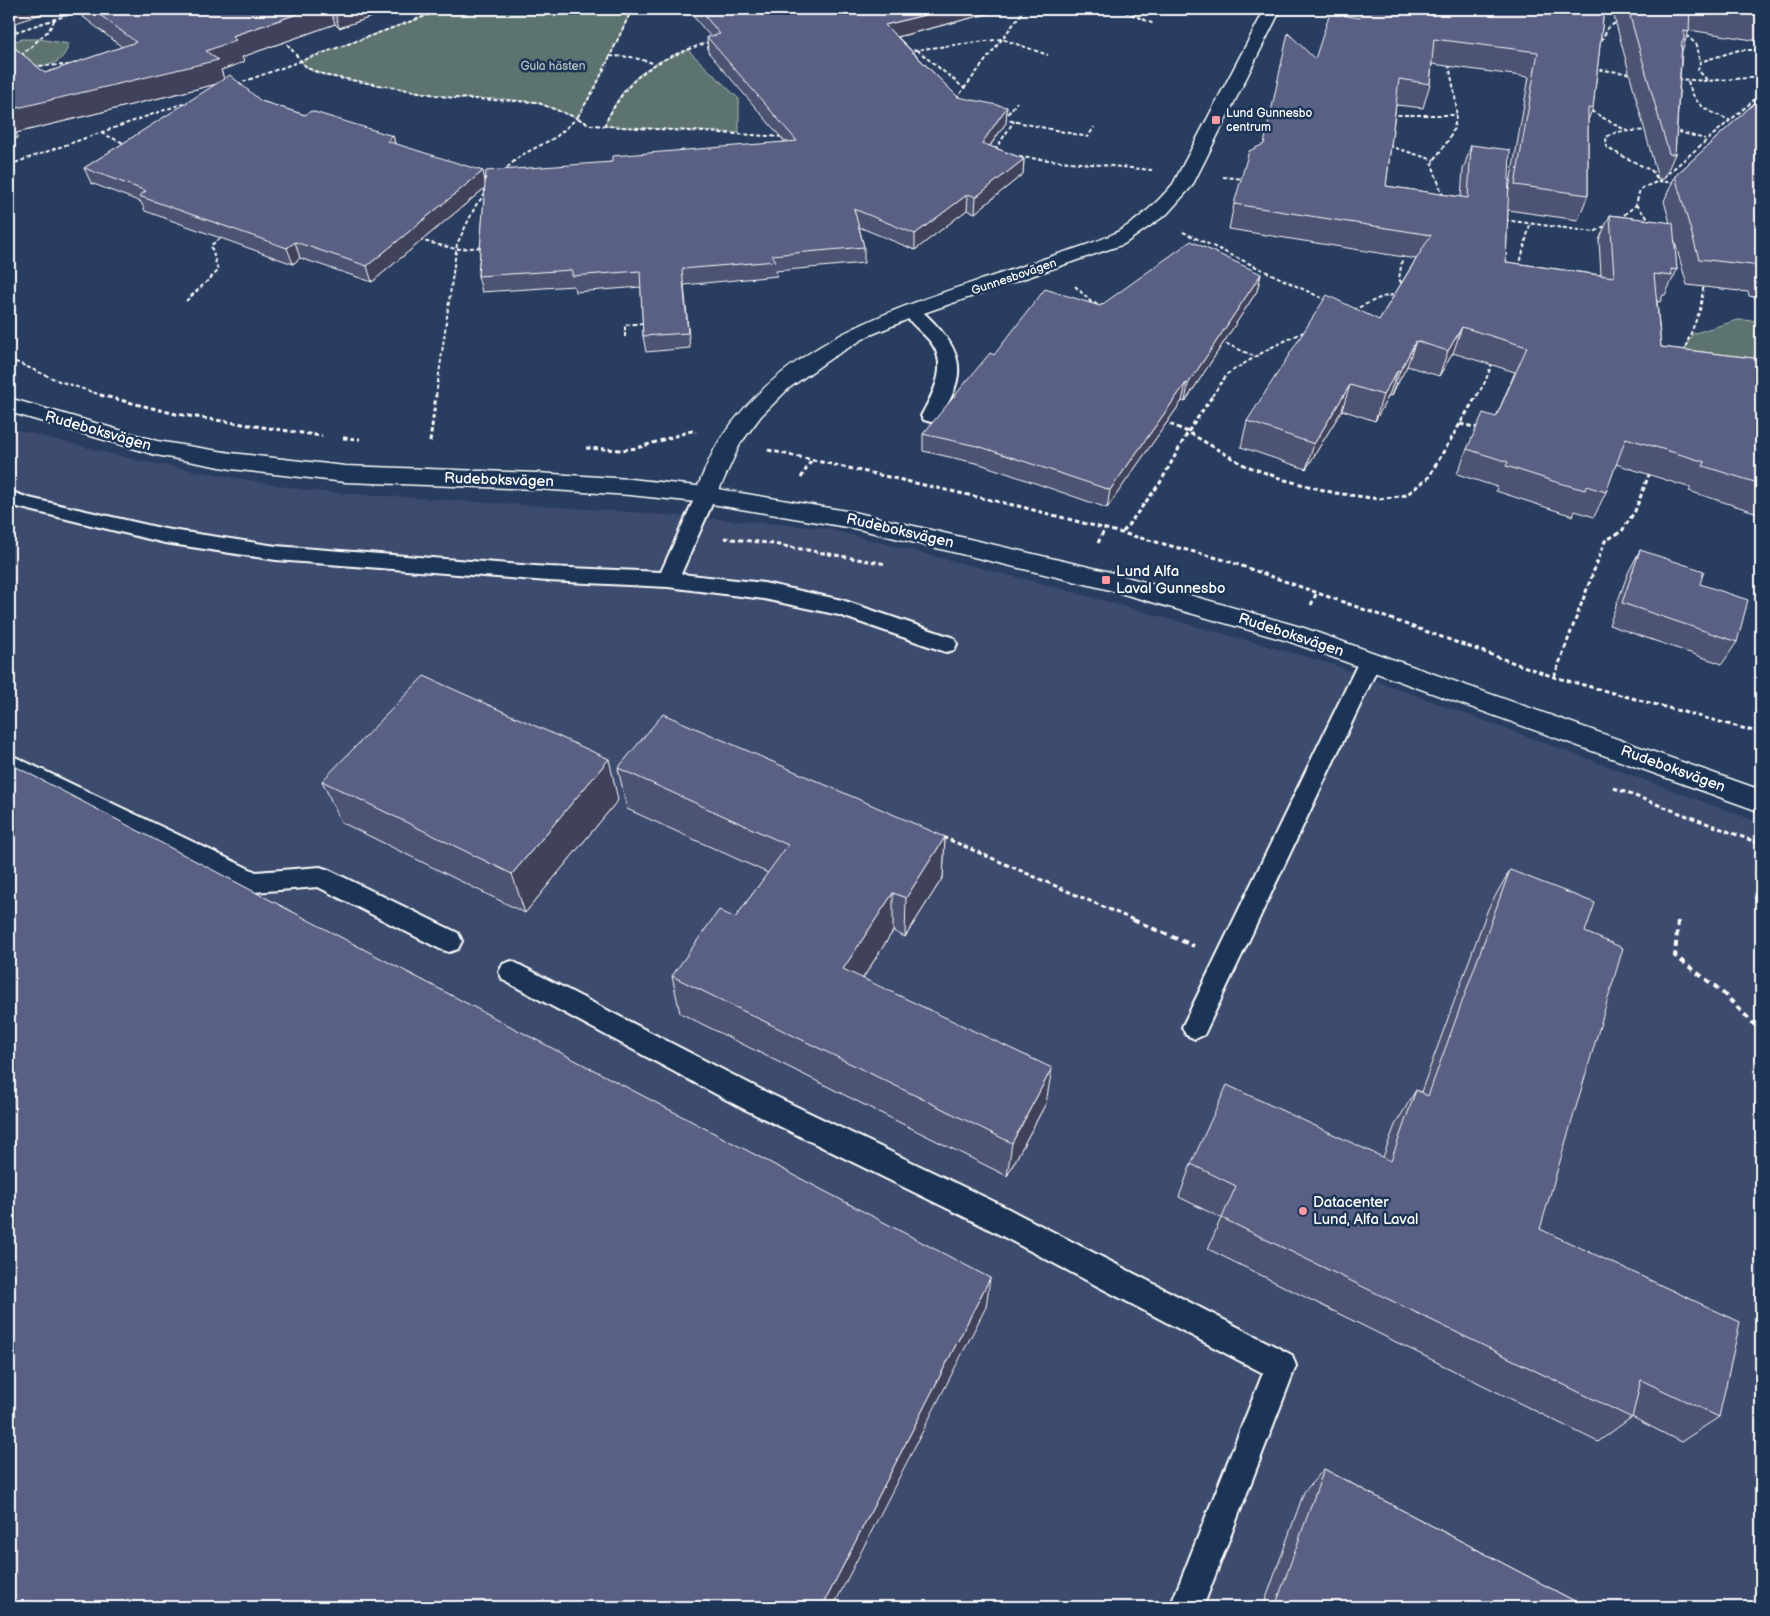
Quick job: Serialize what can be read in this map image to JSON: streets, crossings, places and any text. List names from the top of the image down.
{
  "streets": {
    "street": ["Gunnesbovägen", "Rudeboksvägen"]
  },
  "crossings": [
    ["Gunnesbovägen", "Rudeboksvägen"]
  ],
  "parks": ["Gula hästen"],
  "places": {
    "transit": ["Lund Gunnesbo centrum", "Lund Alfa Laval Gunnesbo"],
    "other": ["Datacenter Lund, Alfa Laval"]
  }
}
